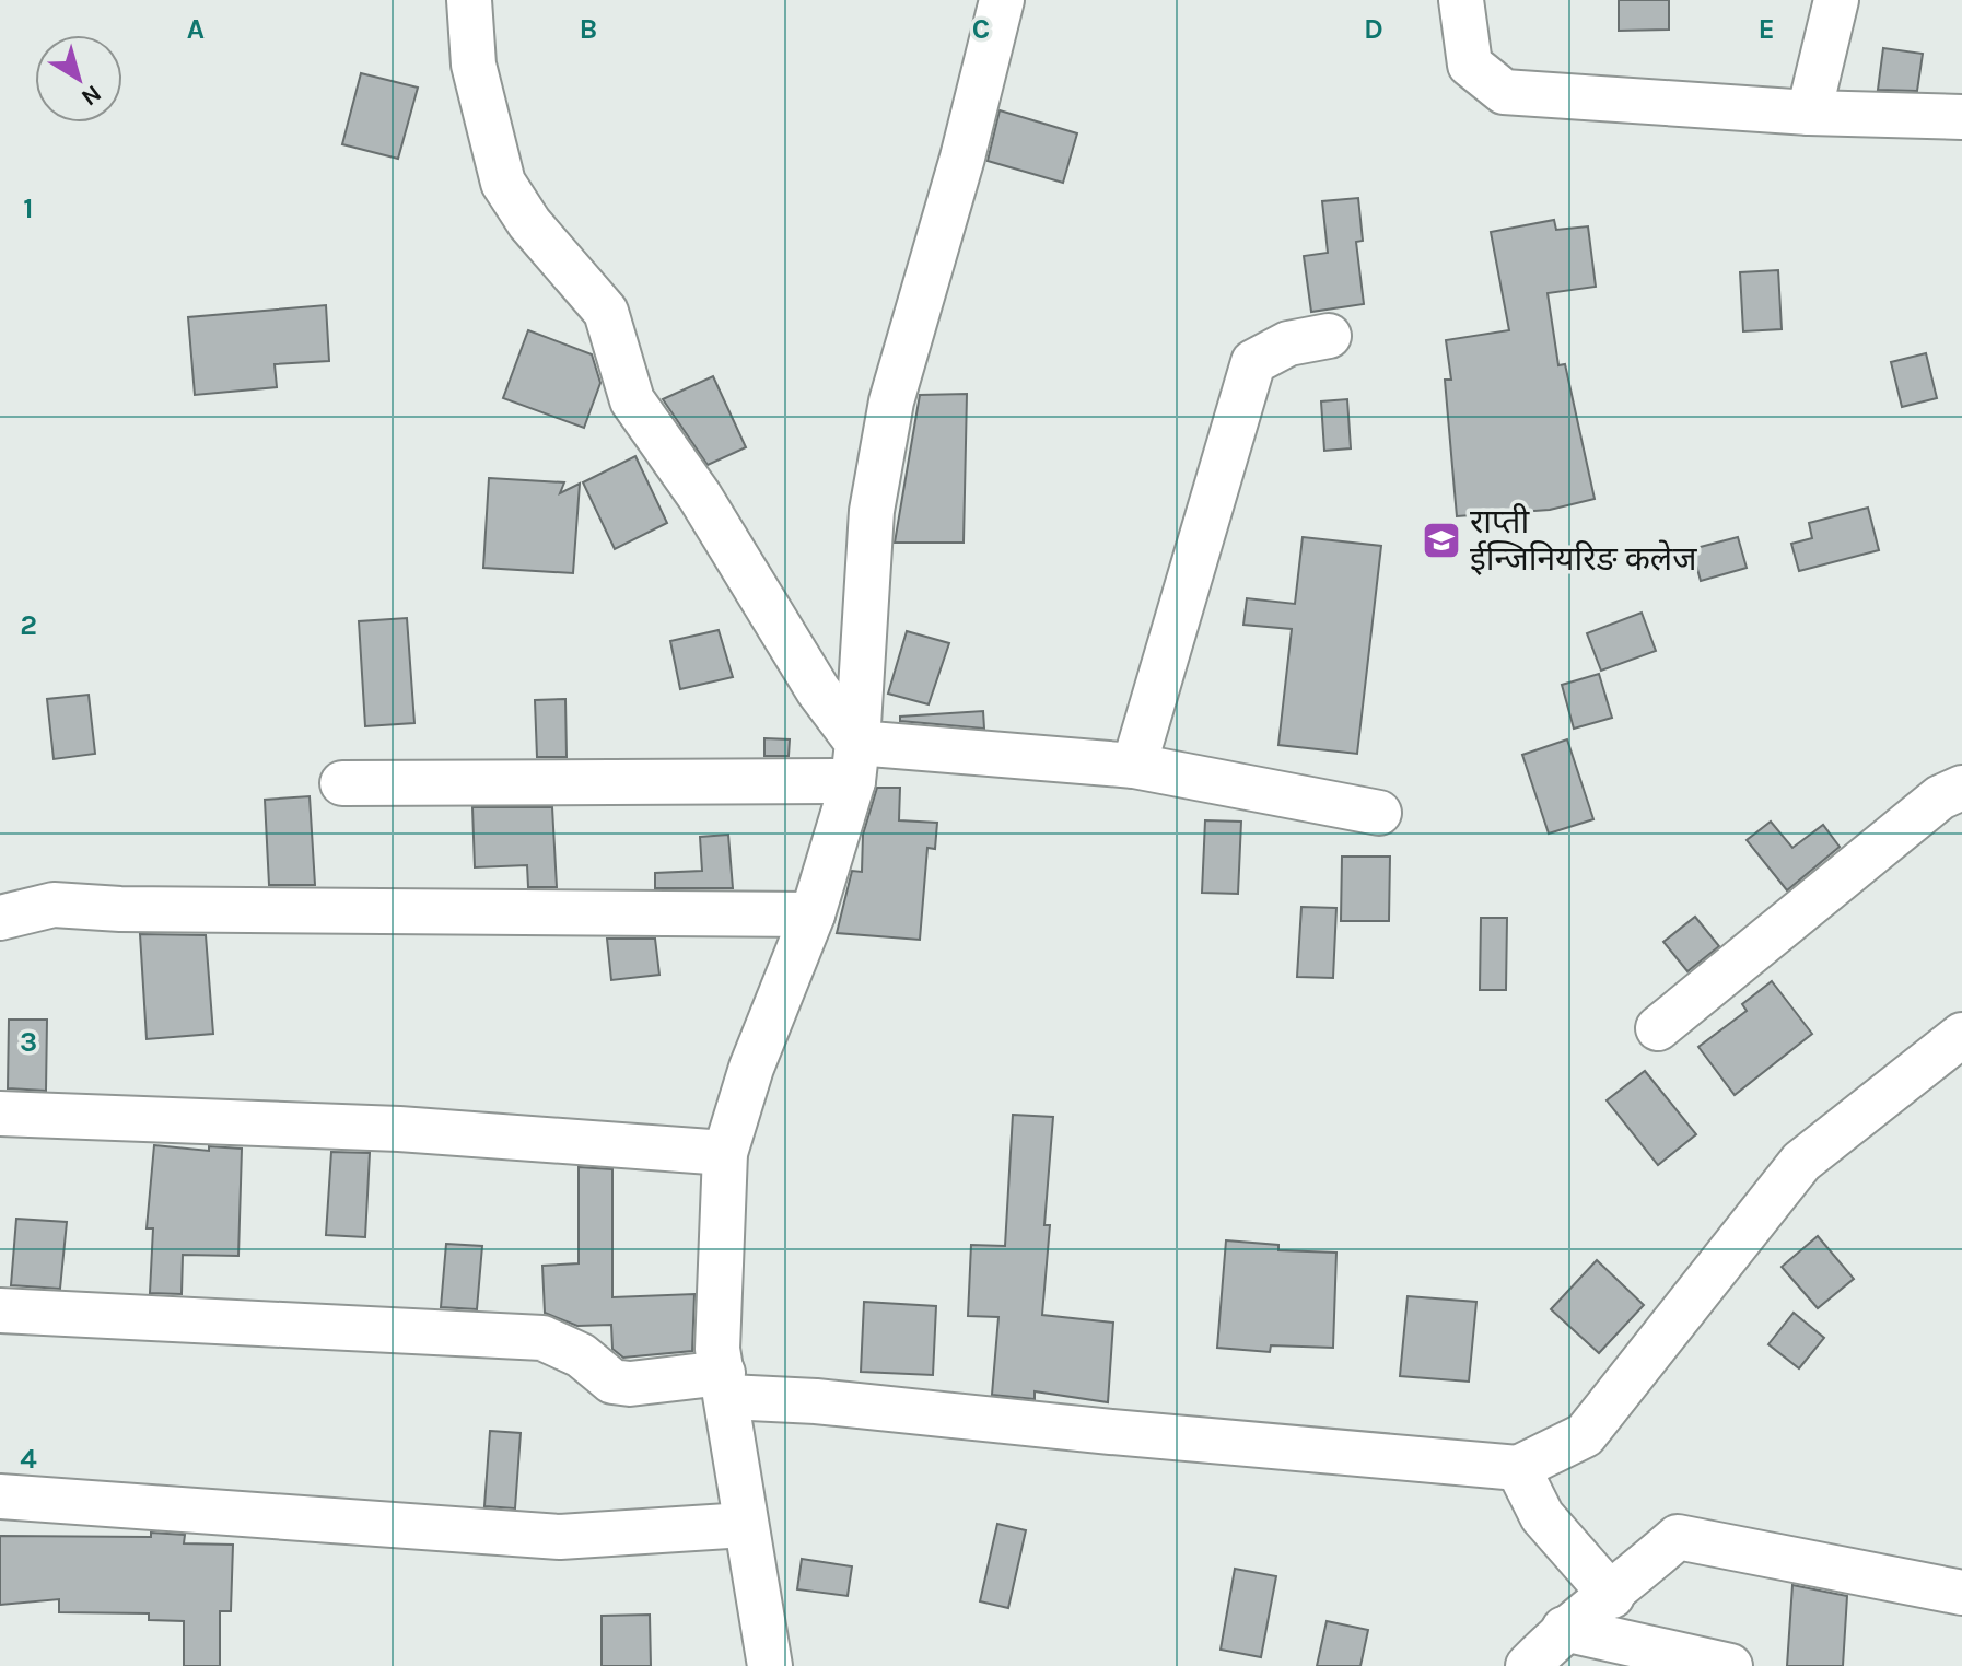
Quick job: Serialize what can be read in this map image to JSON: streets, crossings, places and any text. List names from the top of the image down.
{
  "places": {
    "school or university": ["राप्ती ईन्जिनियरिङ कलेज"]
  },
  "north": "bottom right",
  "grid": {
    "columns": [
      "A",
      "B",
      "C",
      "D",
      "E"
    ],
    "rows": [
      "1",
      "2",
      "3",
      "4"
    ]
  }
}
